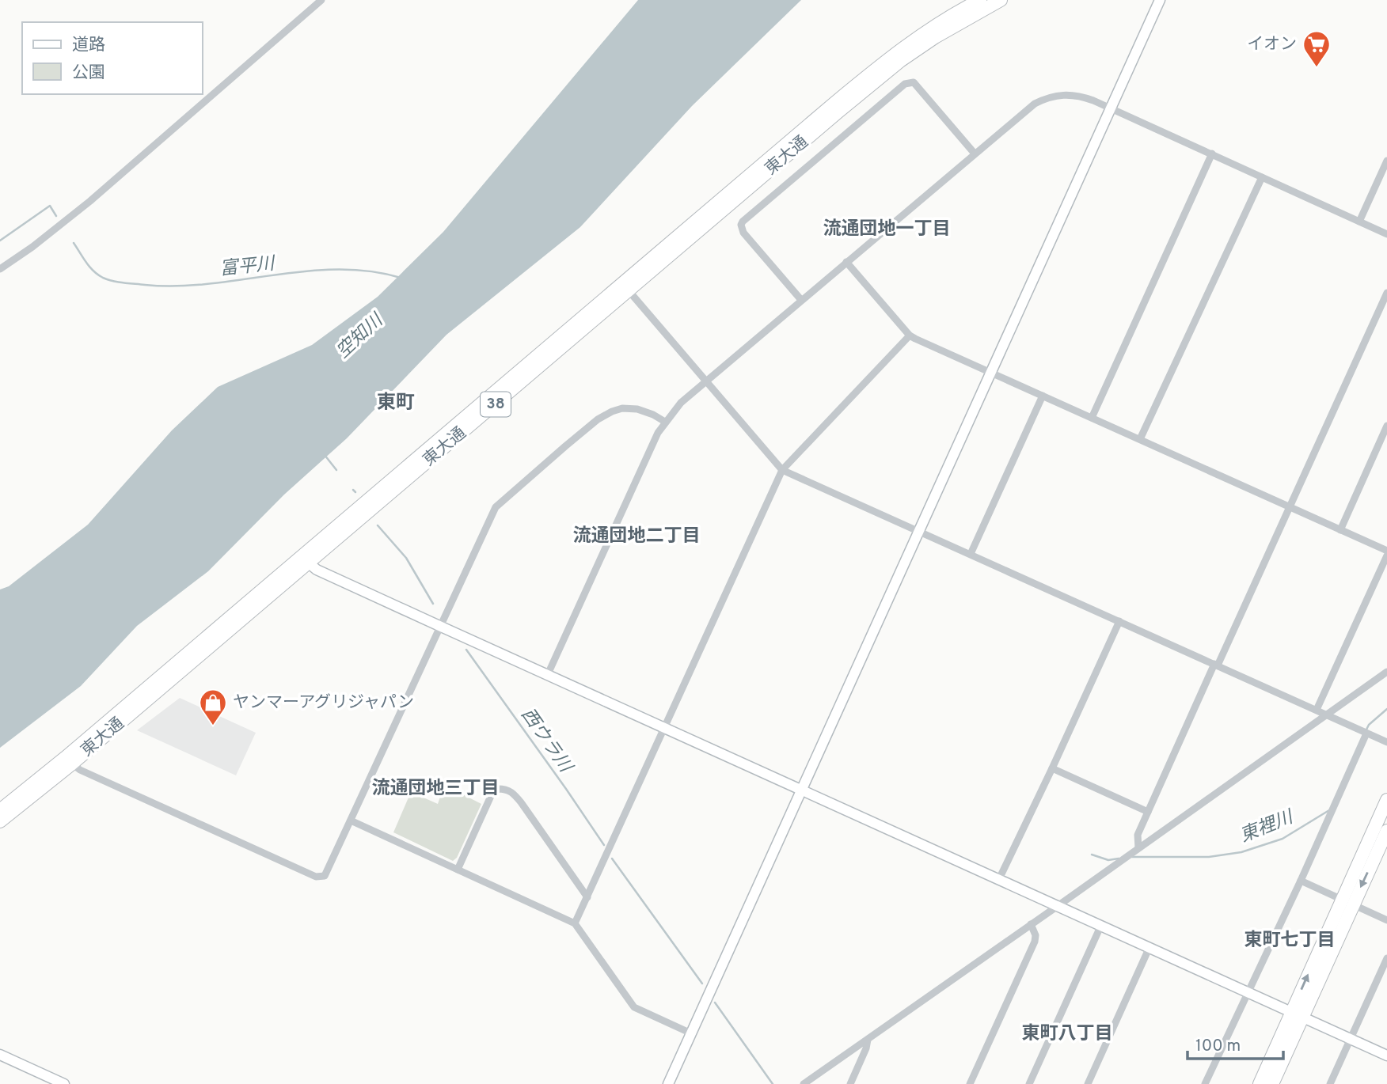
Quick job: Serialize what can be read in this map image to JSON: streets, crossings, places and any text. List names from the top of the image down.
{
  "streets": {
    "highway": ["東大通", "38"]
  },
  "districts": [
    "流通団地一丁目",
    "東町",
    "流通団地二丁目",
    "流通団地三丁目",
    "東町七丁目",
    "東町八丁目"
  ],
  "water": [
    "富平川",
    "空知川",
    "西ウラ川",
    "東裡川"
  ],
  "places": {
    "supermarket": ["イオン"],
    "shop": ["ヤンマーアグリジャパン"]
  },
  "legend": ["道路", "公園"],
  "scale_bar": "100 m"
}
